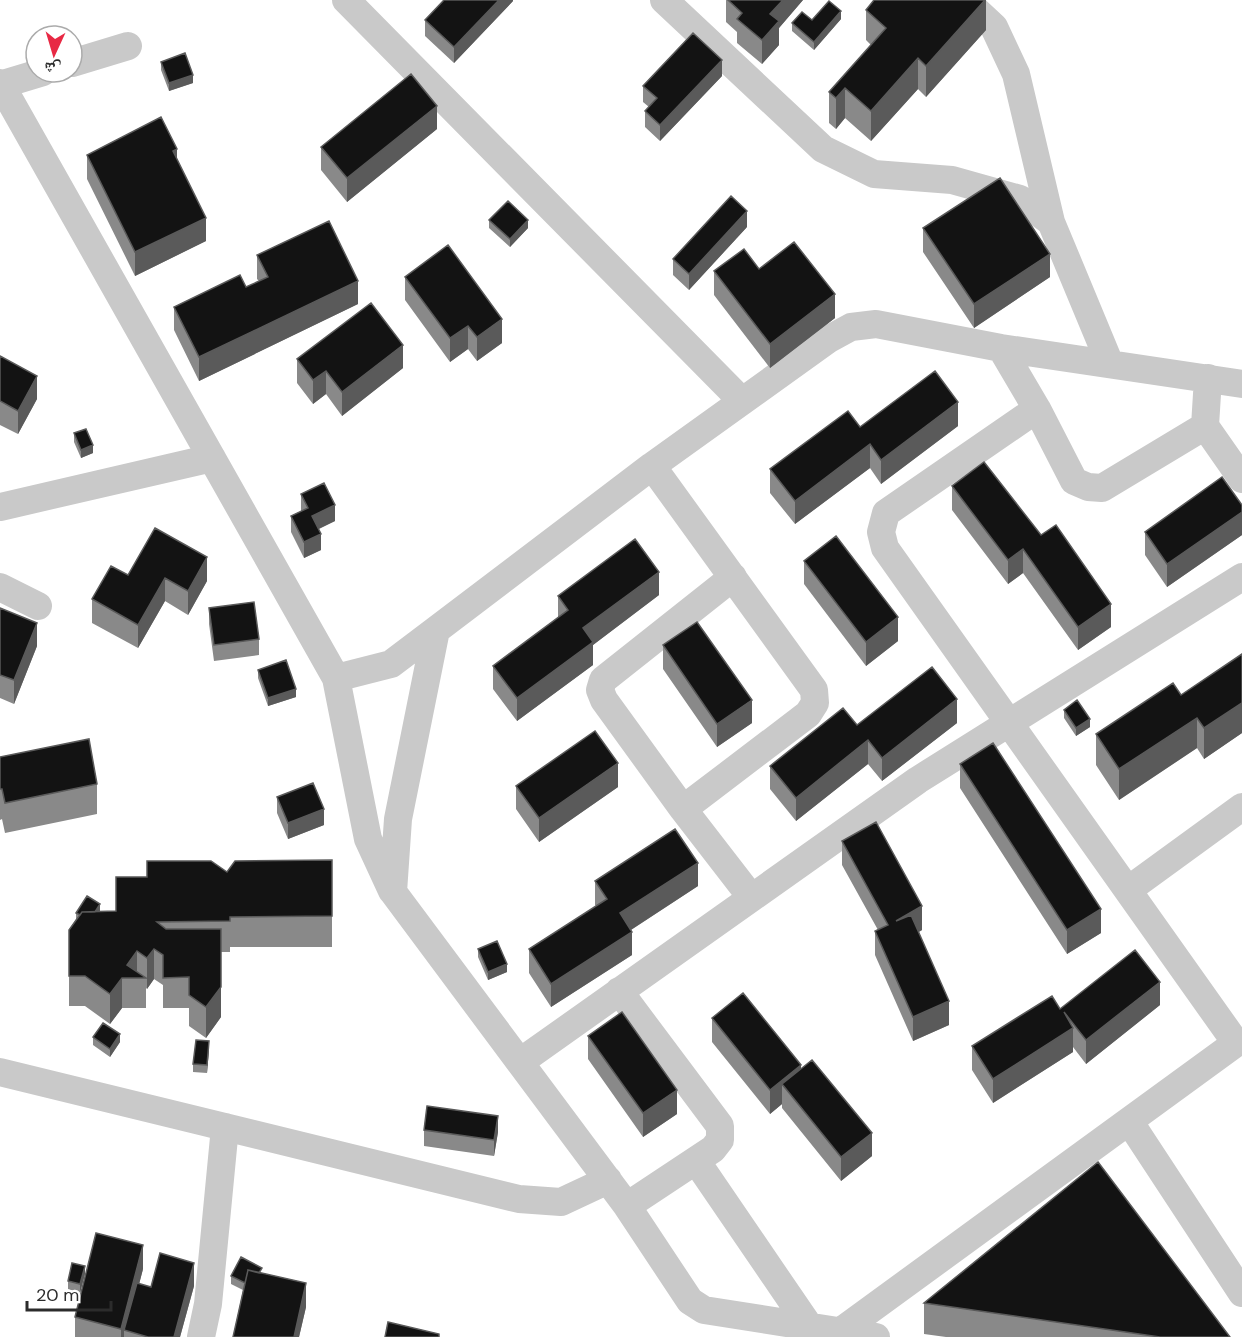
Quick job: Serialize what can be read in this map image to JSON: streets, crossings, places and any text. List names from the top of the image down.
{
  "scale_bar": "20 m",
  "north": "bottom"
}
